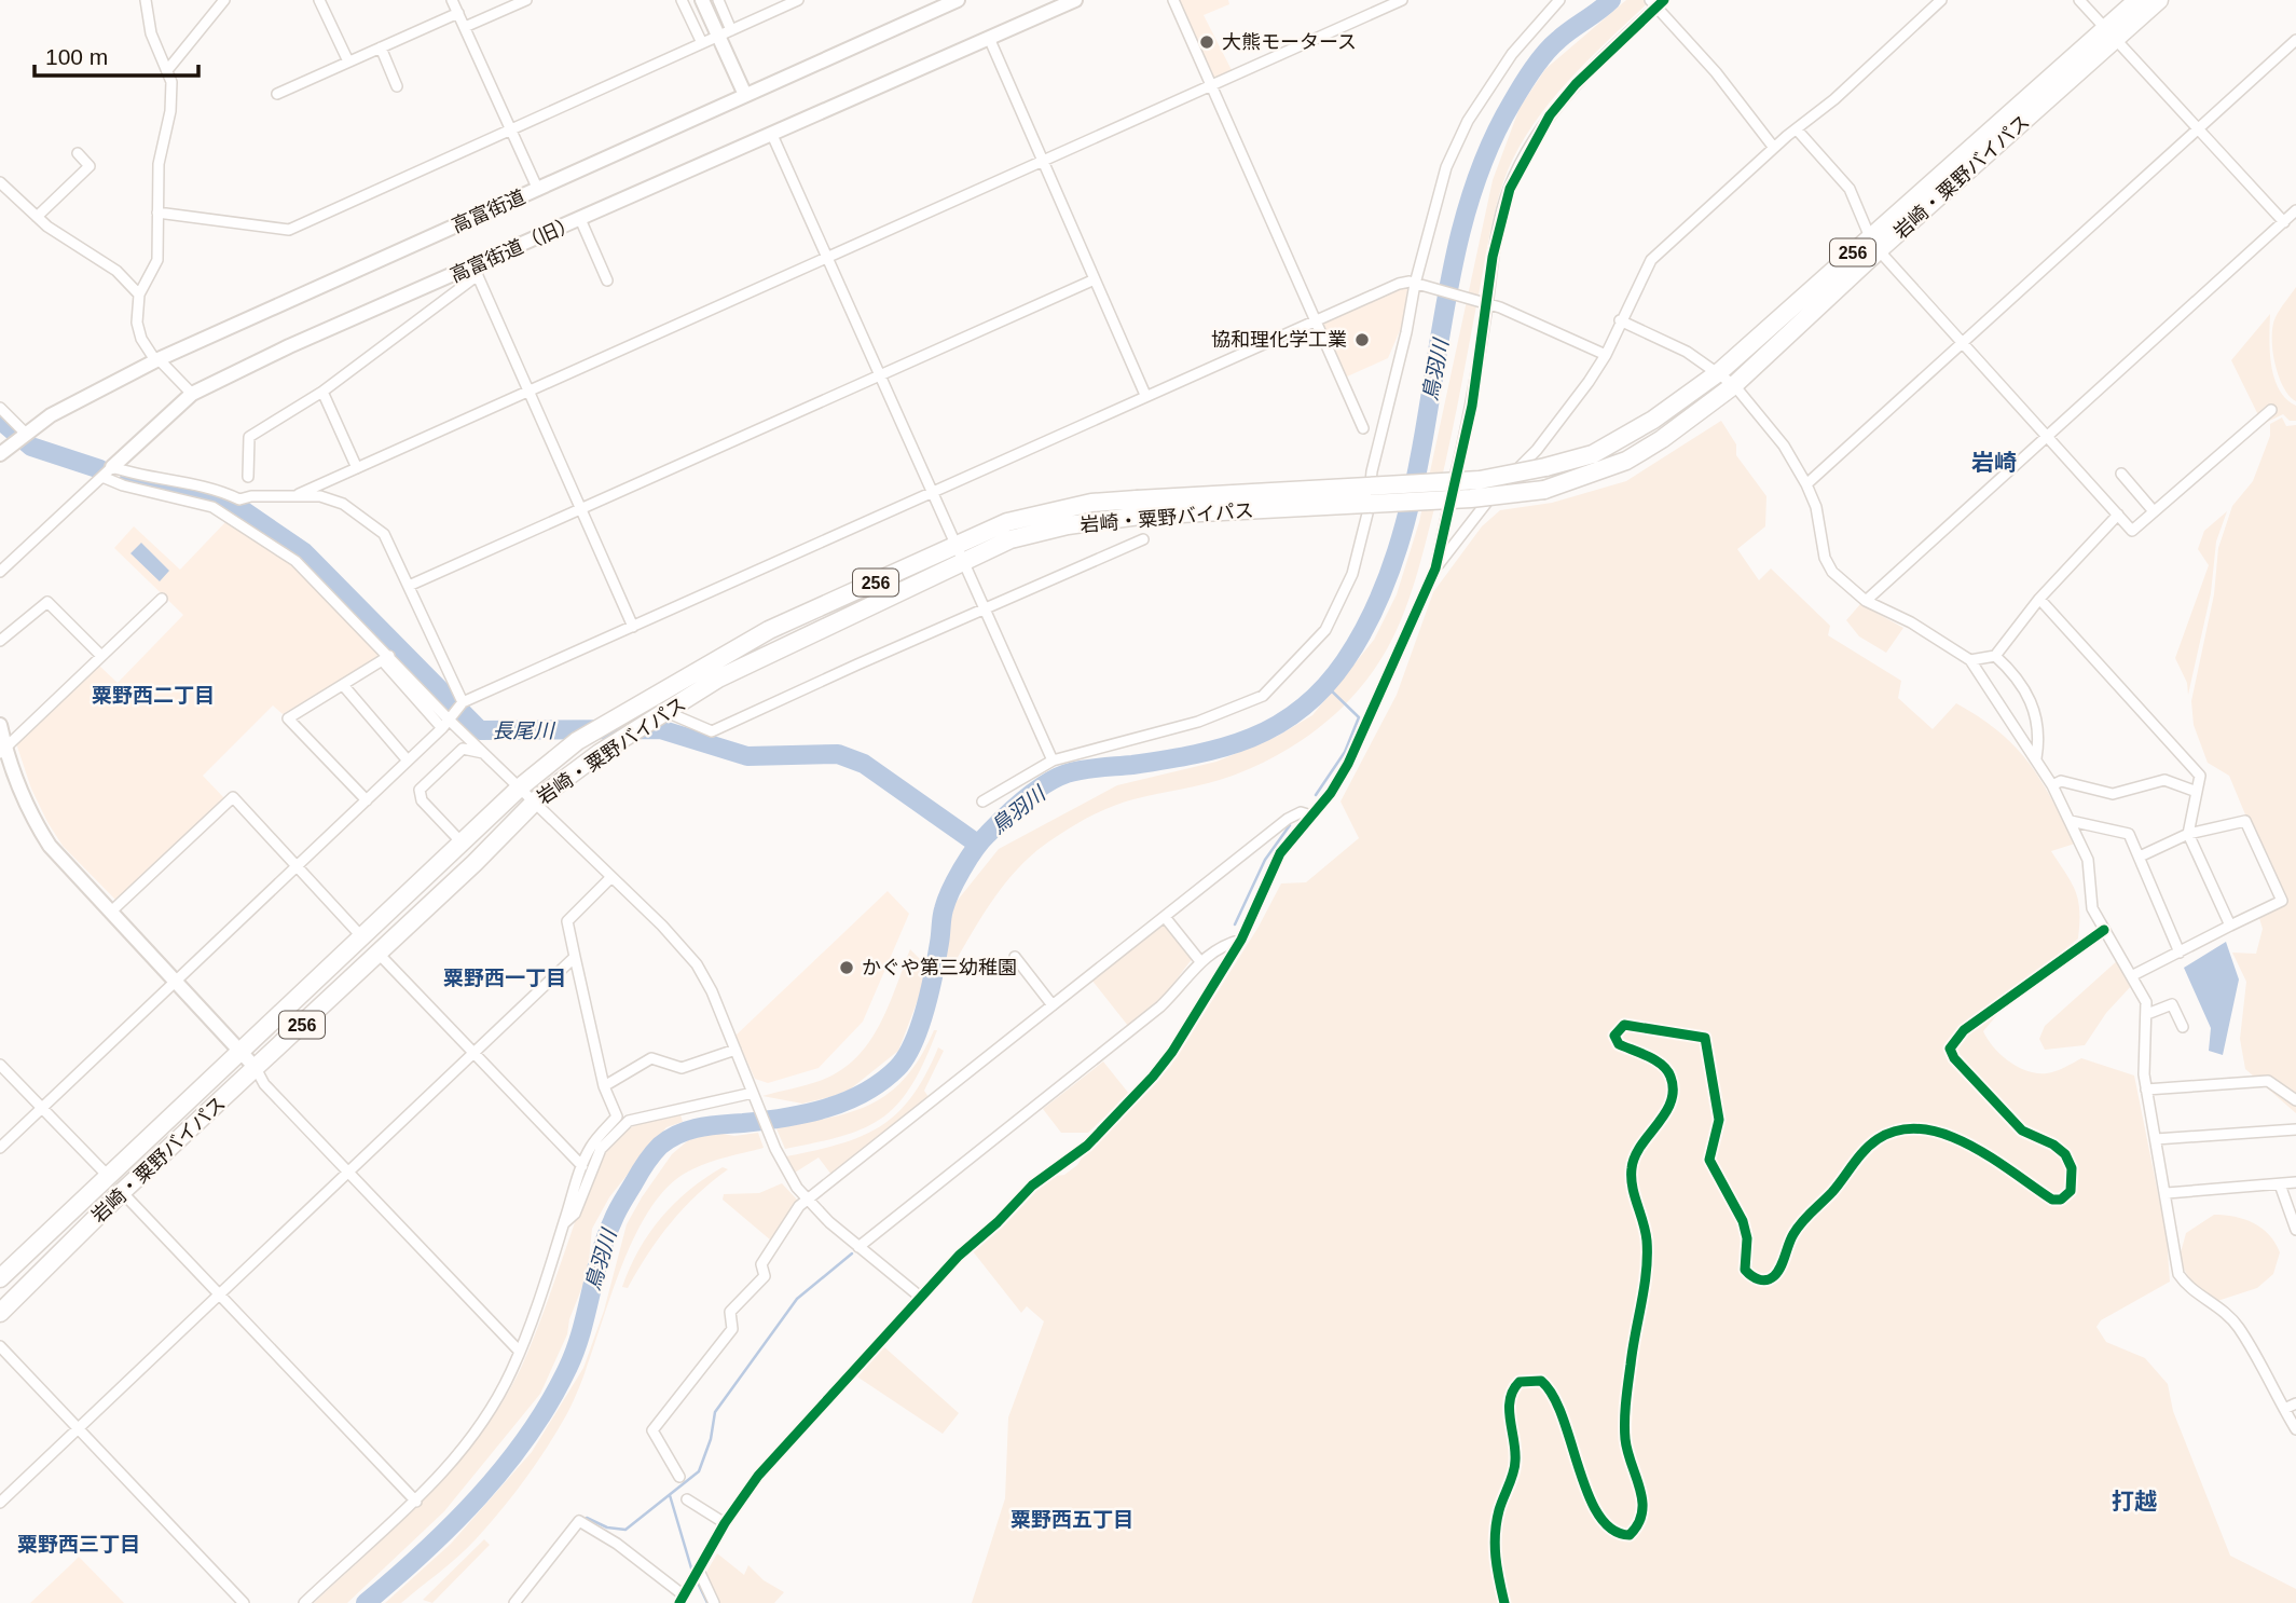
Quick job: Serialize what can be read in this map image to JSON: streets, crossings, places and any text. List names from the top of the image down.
{
  "streets": {
    "highway": ["岩崎・粟野バイパス", "256"],
    "street": ["高富街道", "高富街道（旧）"]
  },
  "districts": [
    "岩崎",
    "粟野西二丁目",
    "粟野西一丁目",
    "打越",
    "粟野西五丁目",
    "粟野西三丁目"
  ],
  "water": ["鳥羽川", "長尾川"],
  "places": ["大熊モータース", "協和理化学工業", "かぐや第三幼稚園"],
  "scale_bar": "100 m"
}
